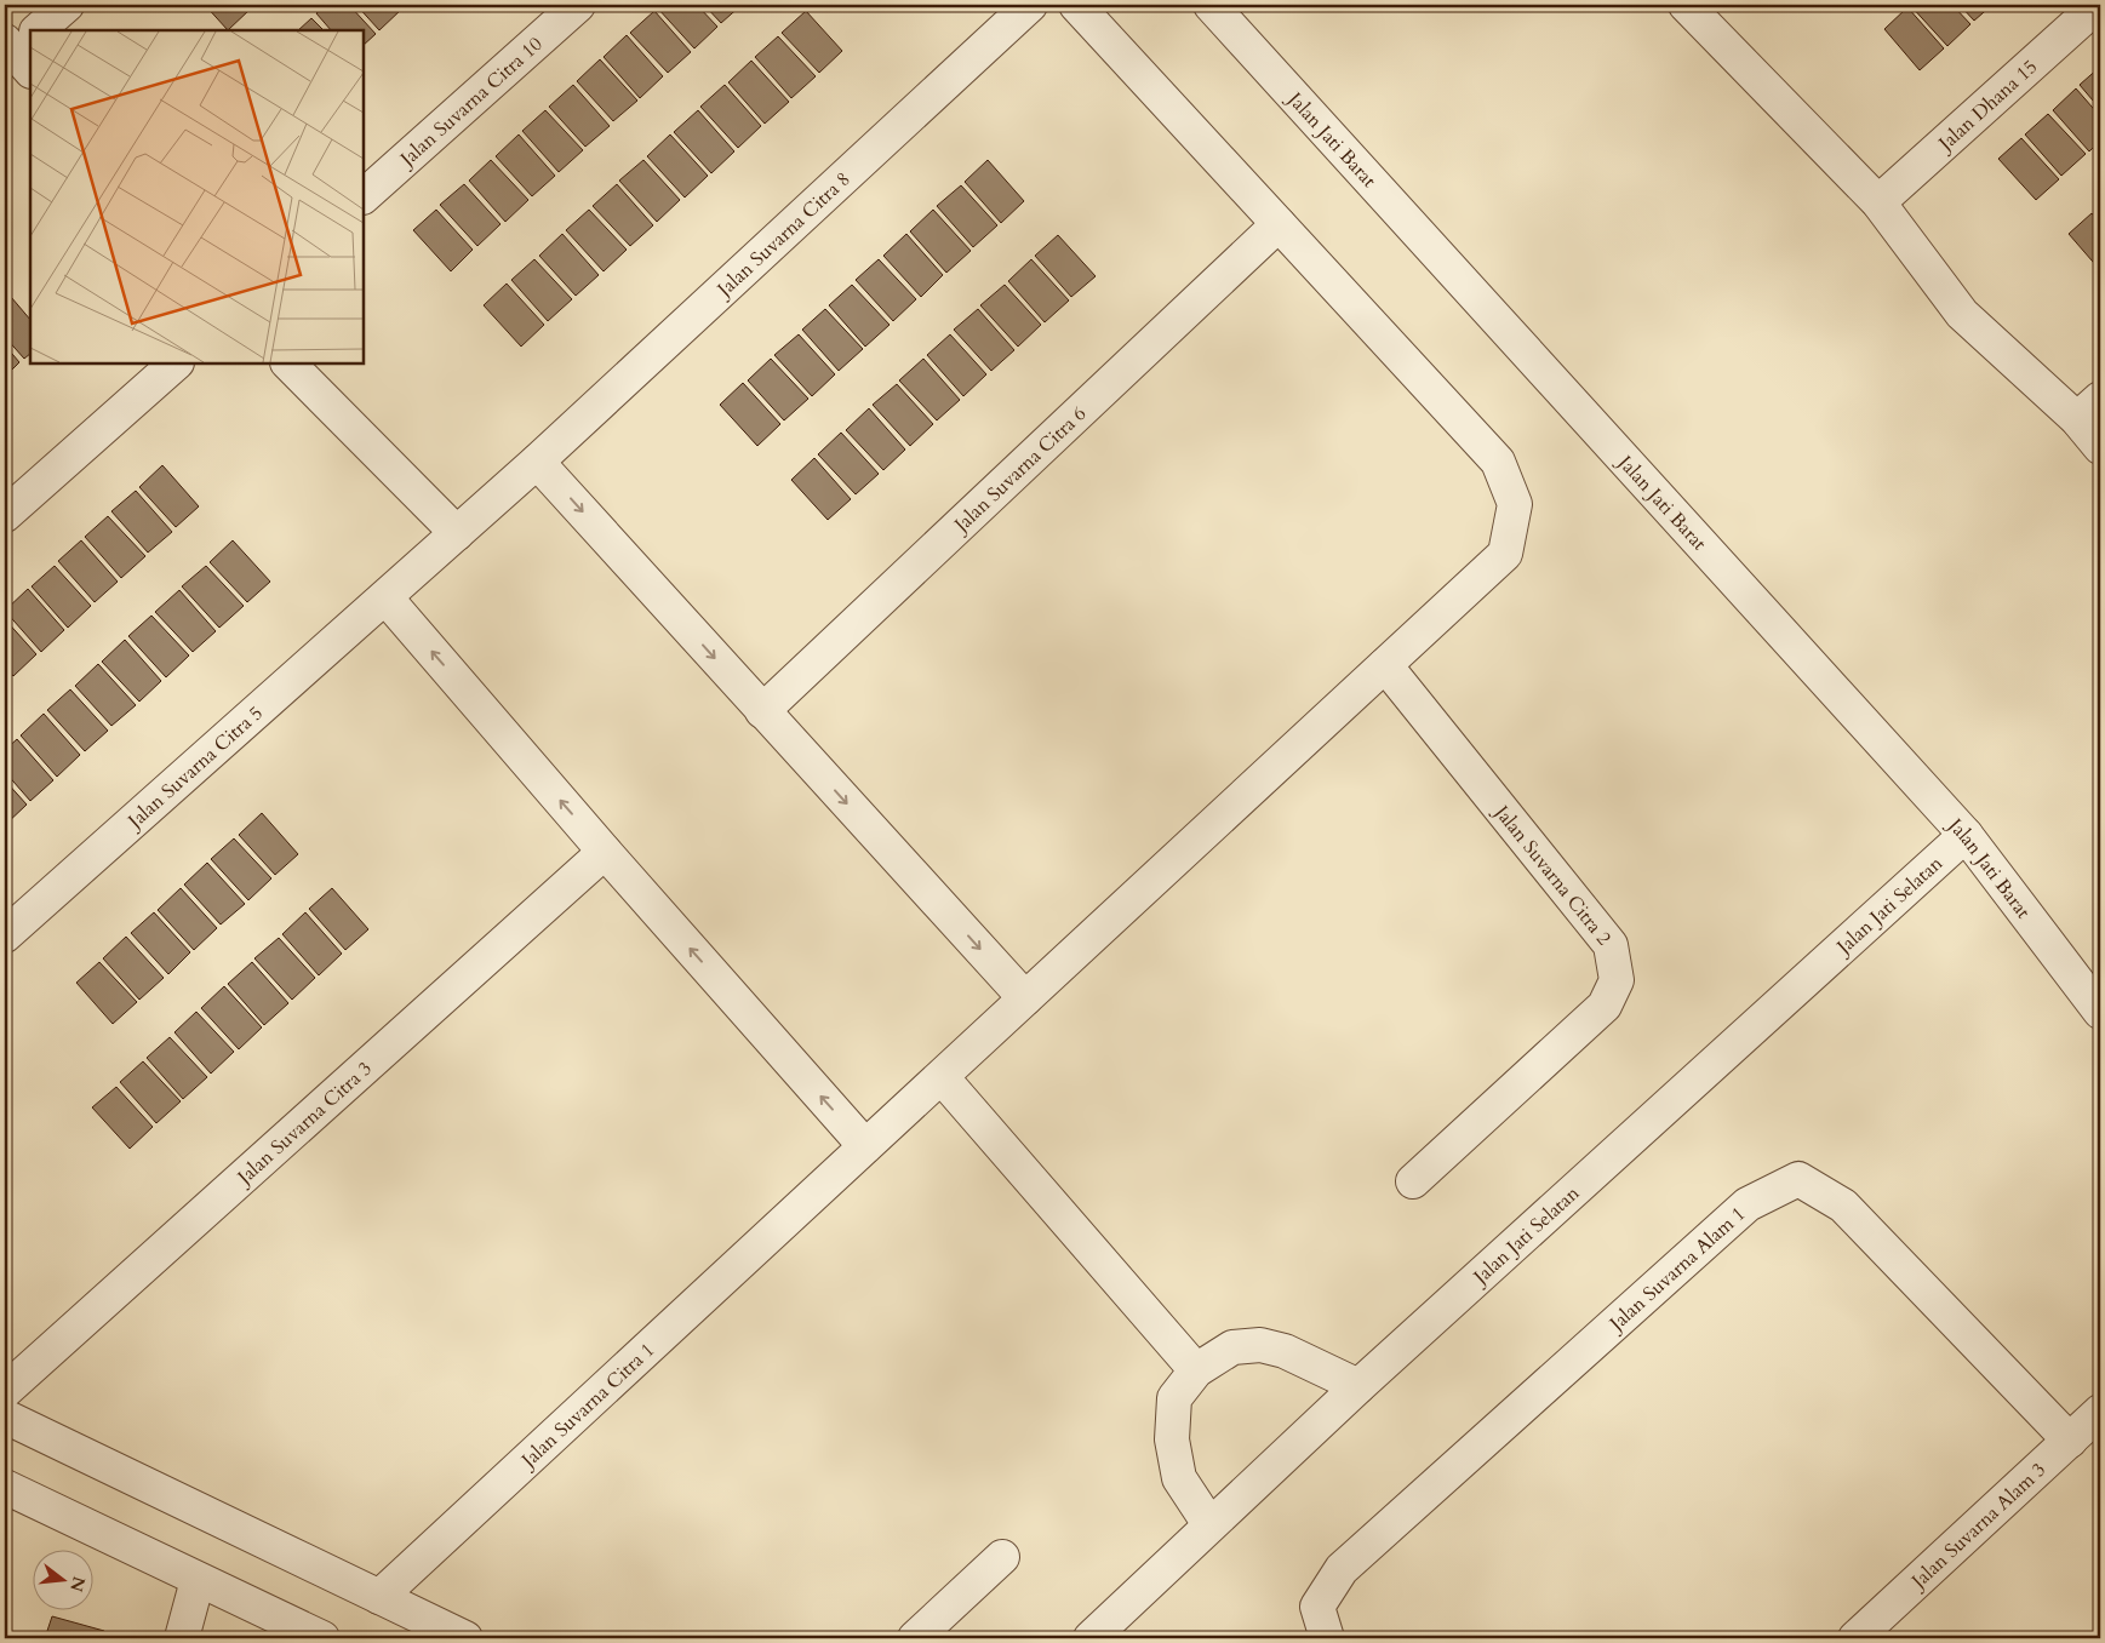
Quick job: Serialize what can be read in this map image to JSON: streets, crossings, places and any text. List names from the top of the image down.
{
  "streets": {
    "street": [
      "Jalan Suvarna Citra 10",
      "Jalan Dhana 15",
      "Jalan Jati Barat",
      "Jalan Suvarna Citra 8",
      "Jalan Suvarna Citra 6",
      "Jalan Suvarna Citra 5",
      "Jalan Suvarna Citra 2",
      "Jalan Jati Selatan",
      "Jalan Suvarna Citra 3",
      "Jalan Suvarna Alam 1",
      "Jalan Suvarna Citra 1",
      "Jalan Suvarna Alam 3"
    ]
  },
  "crossings": [
    ["Jalan Jati Barat", "Jalan Jati Selatan"],
    ["Jalan Suvarna Citra 8", "Jalan Suvarna Citra 5"],
    ["Jalan Suvarna Alam 1", "Jalan Suvarna Alam 3"]
  ],
  "north": "right"
}
